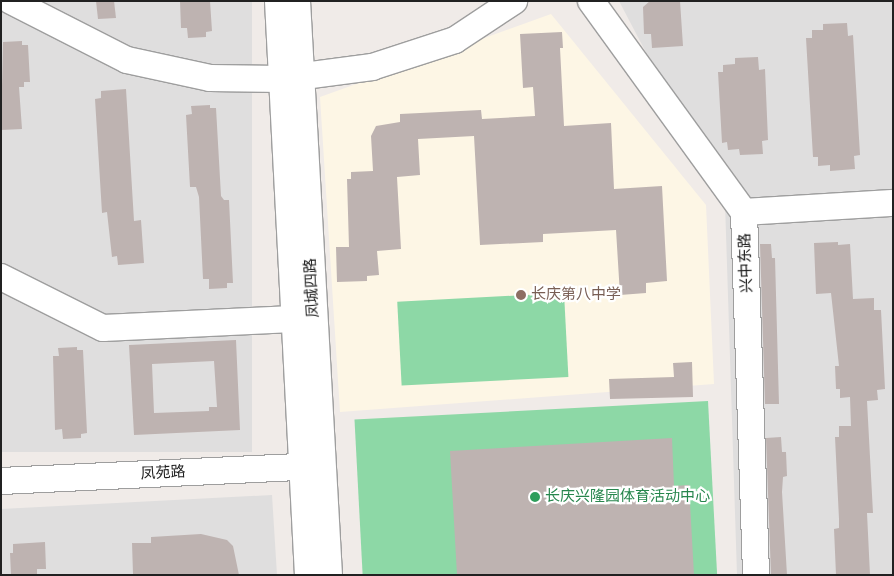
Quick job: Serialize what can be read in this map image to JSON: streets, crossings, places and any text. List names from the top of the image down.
{
  "streets": {
    "street": ["兴中东路", "凤城四路", "凤苑路"]
  },
  "crossings": [
    ["凤城四路", "凤苑路"]
  ],
  "places": ["长庆第八中学", "长庆兴隆园体育活动中心"]
}
